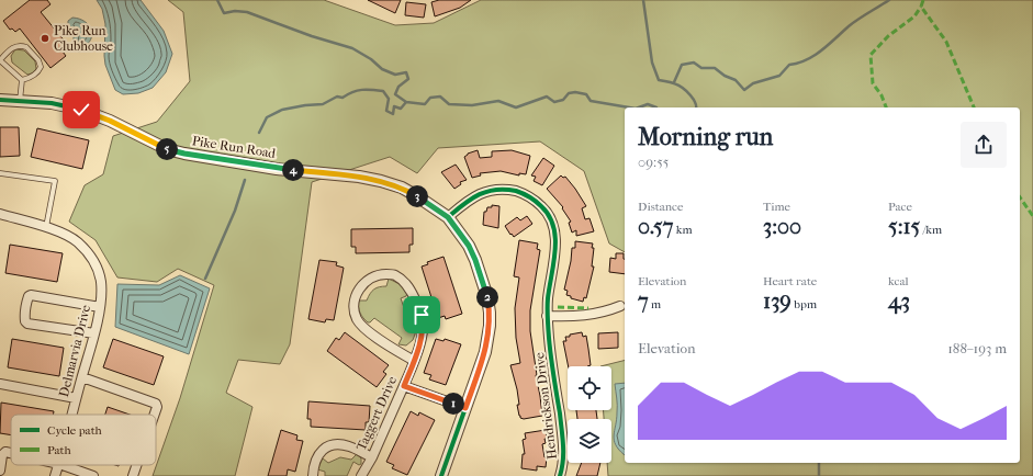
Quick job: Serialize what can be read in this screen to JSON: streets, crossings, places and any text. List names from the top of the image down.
{
  "streets": {
    "street": [
      "Pike Run Road",
      "Delmarvia Drive",
      "Hendrickson Drive",
      "Taggert Drive"
    ]
  },
  "crossings": [
    ["Pike Run Road", "Hendrickson Drive"]
  ],
  "places": ["Pike Run Clubhouse"],
  "legend": ["Cycle path", "Path"],
  "page": {
    "heading": ["Morning run", "09:55"],
    "pins": [
      "5",
      "4",
      "3",
      "2",
      "1"
    ],
    "stats": [
      ["Distance", "0.57 km"],
      ["Time", "3:00"],
      ["Pace", "5:15 /km"],
      ["Elevation", "7 m"],
      ["Heart rate", "139 bpm"],
      ["kcal", "43"]
    ],
    "chart": ["Elevation", "188–193 m"]
  }
}
